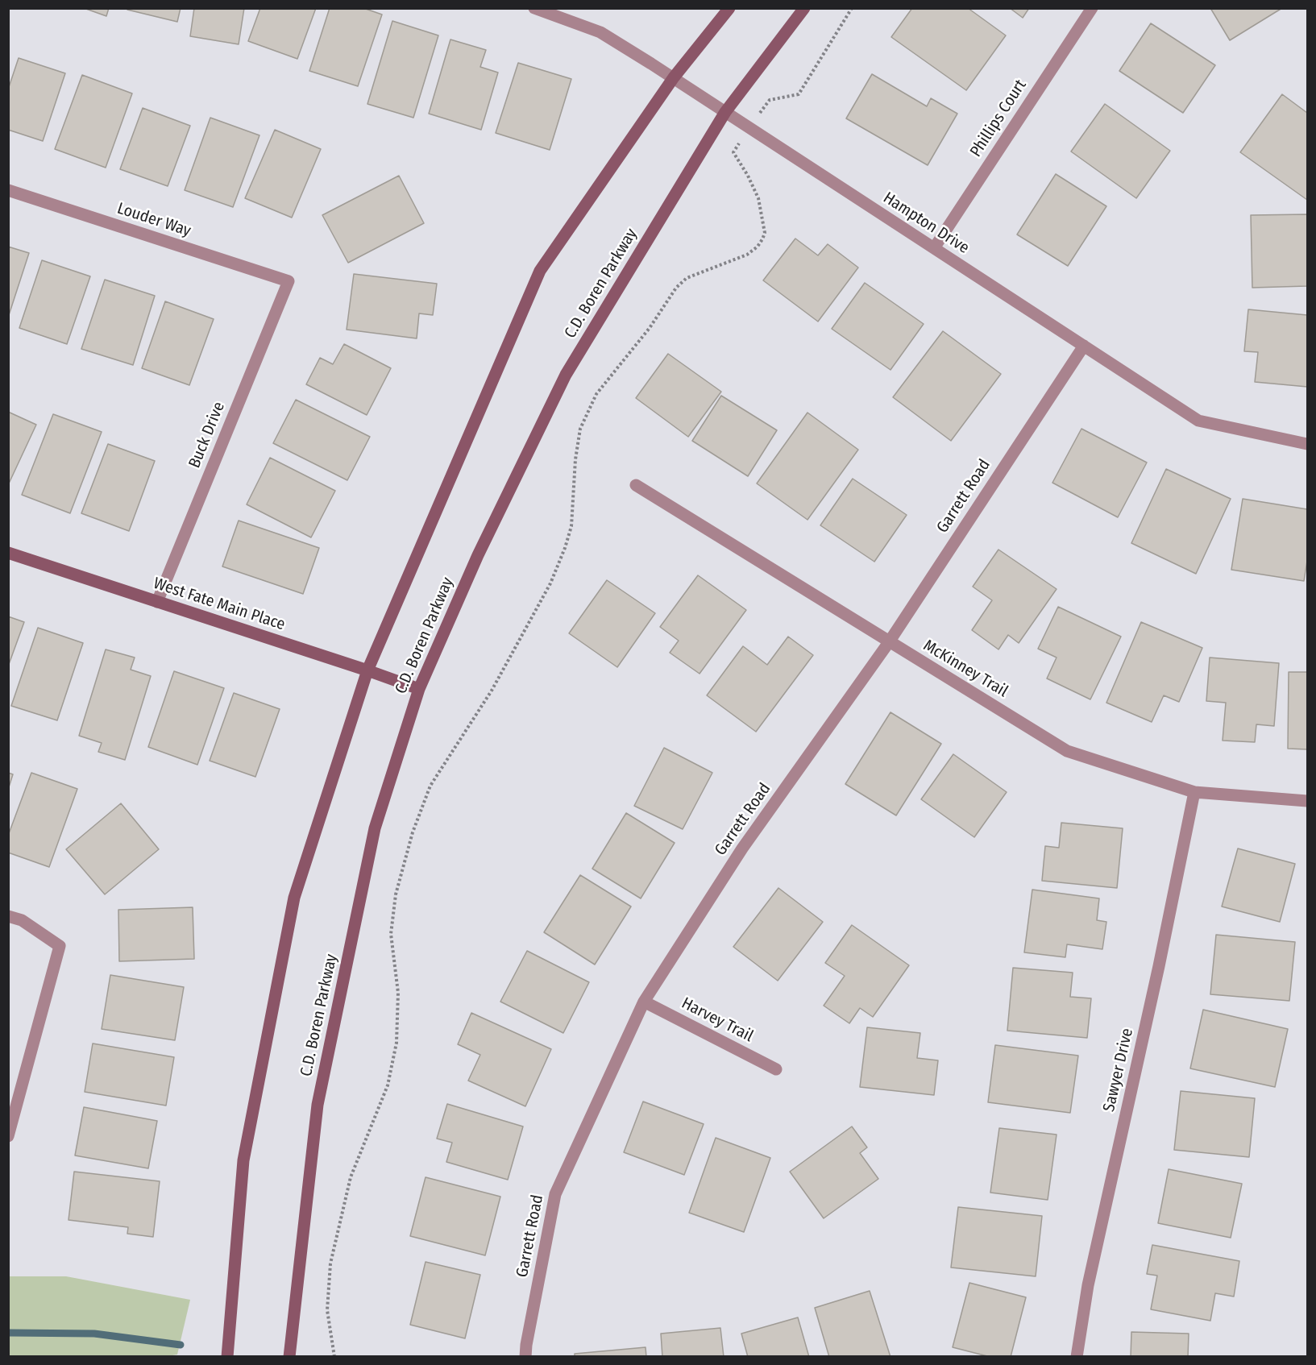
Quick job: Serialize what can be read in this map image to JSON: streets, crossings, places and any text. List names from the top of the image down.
{
  "streets": {
    "street": [
      "Phillips Court",
      "Louder Way",
      "Hampton Drive",
      "C.D. Boren Parkway",
      "Buck Drive",
      "Garrett Road",
      "West Fate Main Place",
      "McKinney Trail",
      "Harvey Trail",
      "Sawyer Drive"
    ]
  },
  "crossings": [
    ["Phillips Court", "Hampton Drive"],
    ["Louder Way", "Buck Drive"],
    ["Hampton Drive", "C.D. Boren Parkway"],
    ["Hampton Drive", "Garrett Road"],
    ["C.D. Boren Parkway", "West Fate Main Place"],
    ["Buck Drive", "West Fate Main Place"],
    ["Garrett Road", "McKinney Trail"],
    ["Garrett Road", "Harvey Trail"],
    ["McKinney Trail", "Sawyer Drive"]
  ]
}
